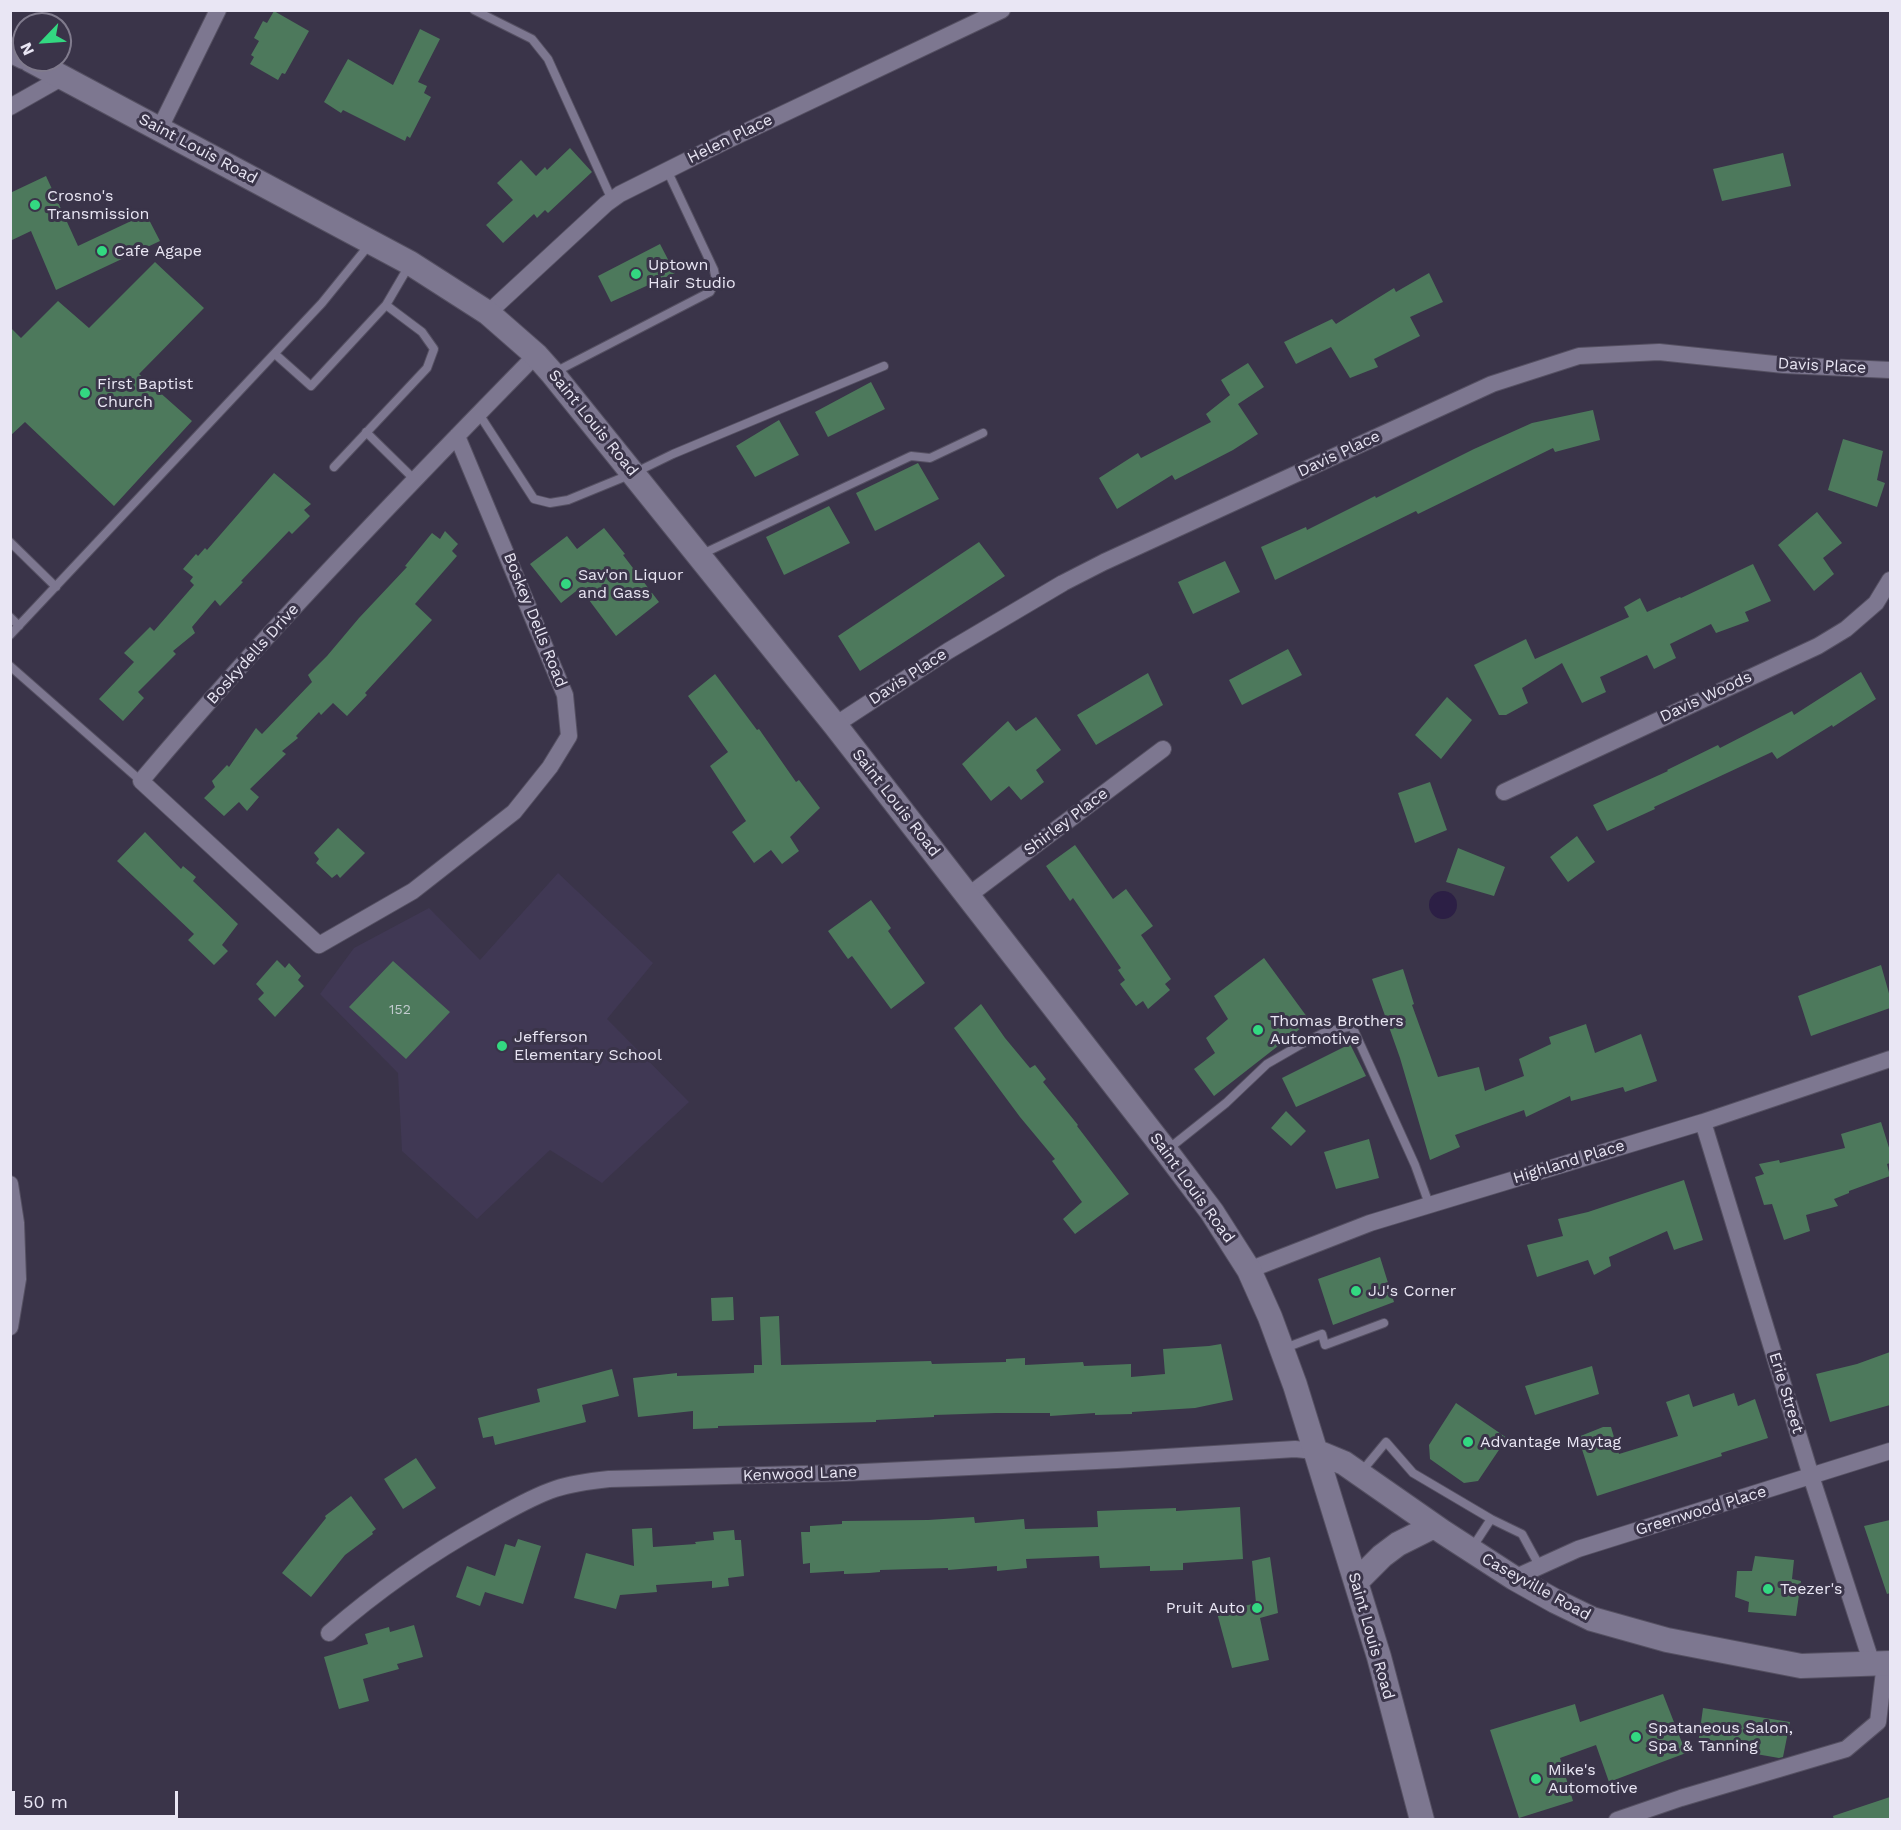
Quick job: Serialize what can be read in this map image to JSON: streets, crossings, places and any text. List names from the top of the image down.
{
  "streets": {
    "street": [
      "Helen Place",
      "Saint Louis Road",
      "Davis Place",
      "Boskey Dells Road",
      "Boskydells Drive",
      "Davis Woods",
      "Shirley Place",
      "Highland Place",
      "Erie Street",
      "Kenwood Lane",
      "Greenwood Place",
      "Caseyville Road"
    ]
  },
  "crossings": [
    ["Helen Place", "Saint Louis Road"],
    ["Saint Louis Road", "Davis Place"],
    ["Saint Louis Road", "Boskydells Drive"],
    ["Saint Louis Road", "Shirley Place"],
    ["Saint Louis Road", "Highland Place"],
    ["Saint Louis Road", "Kenwood Lane"],
    ["Saint Louis Road", "Caseyville Road"],
    ["Boskey Dells Road", "Boskydells Drive"],
    ["Highland Place", "Erie Street"],
    ["Erie Street", "Greenwood Place"],
    ["Erie Street", "Caseyville Road"],
    ["Kenwood Lane", "Caseyville Road"],
    ["Greenwood Place", "Caseyville Road"]
  ],
  "places": [
    "Crosno's Transmission",
    "Cafe Agape",
    "Uptown Hair Studio",
    "First Baptist Church",
    "Sav'on Liquor and Gass",
    "Thomas Brothers Automotive",
    "Jefferson Elementary School",
    "JJ's Corner",
    "Advantage Maytag",
    "Teezer's",
    "Pruit Auto",
    "Spataneous Salon, Spa & Tanning",
    "Mike's Automotive"
  ],
  "house_numbers": ["152"],
  "scale_bar": "50 m",
  "north": "bottom left"
}
